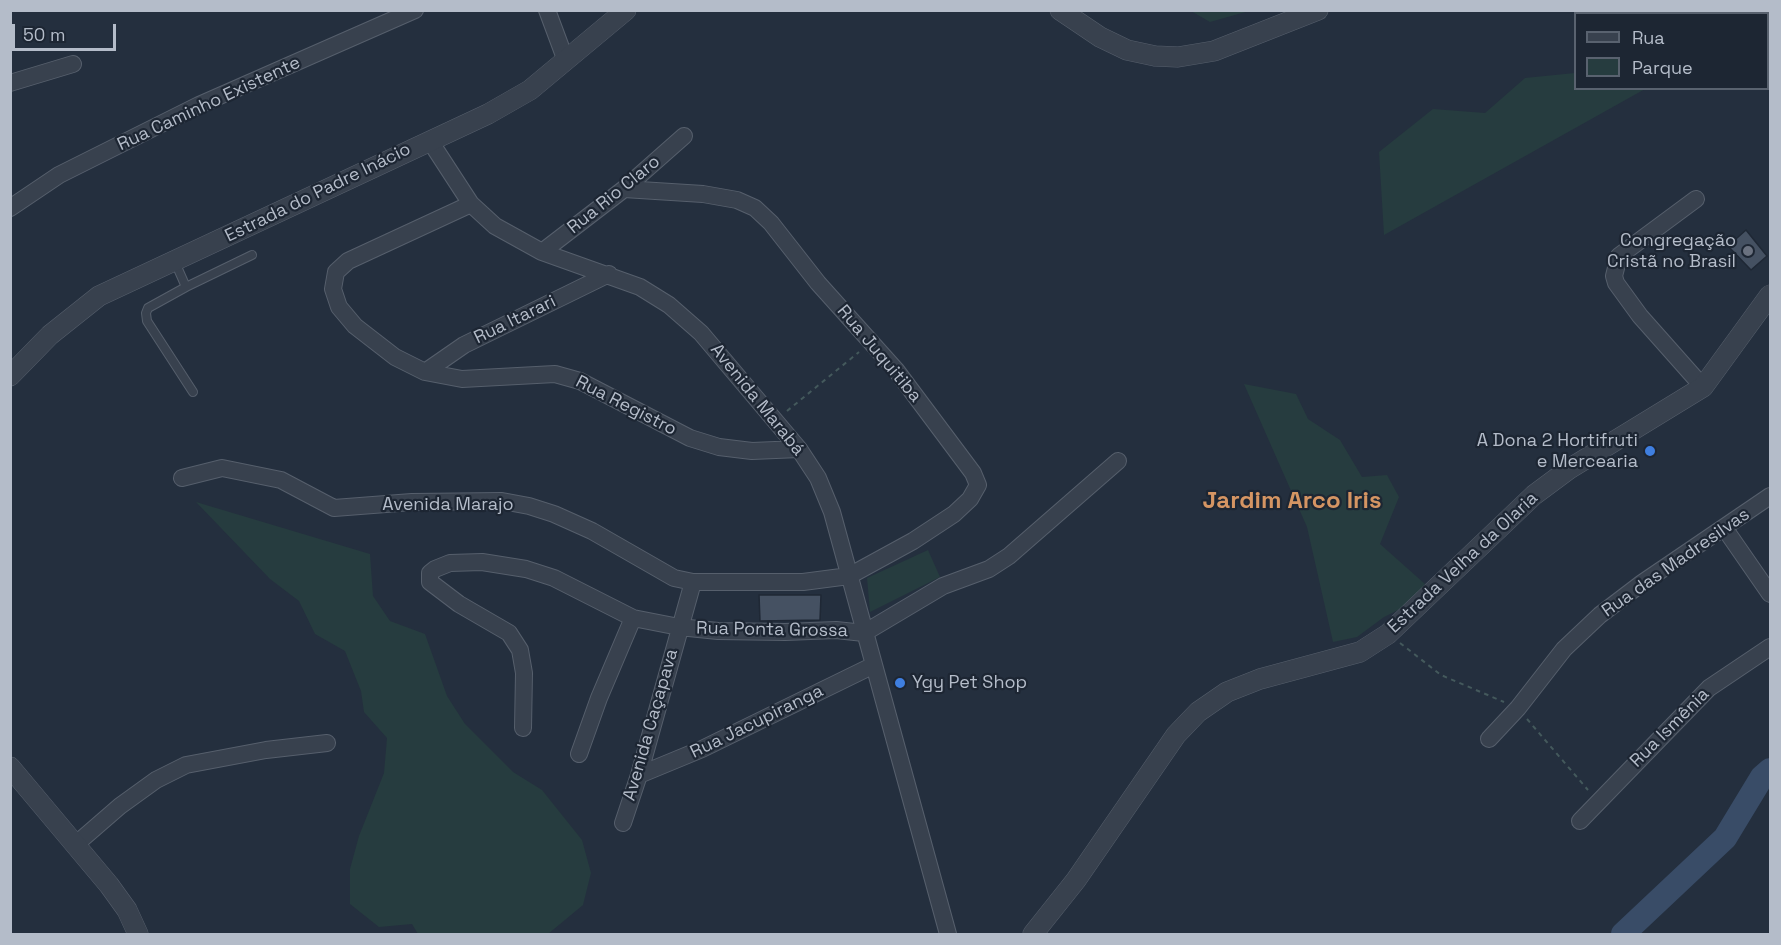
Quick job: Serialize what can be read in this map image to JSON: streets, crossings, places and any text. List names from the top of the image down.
{
  "streets": {
    "street": [
      "Rua Caminho Existente",
      "Estrada do Padre Inácio",
      "Rua Rio Claro",
      "Rua Itarari",
      "Rua Juquitiba",
      "Avenida Marabá",
      "Rua Registro",
      "Avenida Marajo",
      "Estrada Velha da Olaria",
      "Rua das Madresilvas",
      "Rua Ponta Grossa",
      "Rua Jacupiranga",
      "Avenida Caçapava",
      "Rua Ismênia"
    ]
  },
  "crossings": [
    ["Estrada do Padre Inácio", "Avenida Marabá"],
    ["Rua Rio Claro", "Rua Juquitiba"],
    ["Rua Rio Claro", "Avenida Marabá"],
    ["Rua Itarari", "Avenida Marabá"],
    ["Rua Itarari", "Rua Registro"],
    ["Rua Juquitiba", "Avenida Marabá"],
    ["Rua Juquitiba", "Avenida Marajo"],
    ["Avenida Marabá", "Rua Registro"],
    ["Avenida Marabá", "Avenida Marajo"],
    ["Avenida Marabá", "Rua Ponta Grossa"],
    ["Avenida Marabá", "Rua Jacupiranga"],
    ["Avenida Marajo", "Avenida Caçapava"],
    ["Rua Ponta Grossa", "Avenida Caçapava"],
    ["Rua Jacupiranga", "Avenida Caçapava"]
  ],
  "districts": ["Jardim Arco Iris"],
  "places": ["Congregação Cristã no Brasil", "A Dona 2 Hortifruti e Mercearia", "Ygy Pet Shop"],
  "legend": ["Rua", "Parque"],
  "scale_bar": "50 m"
}
